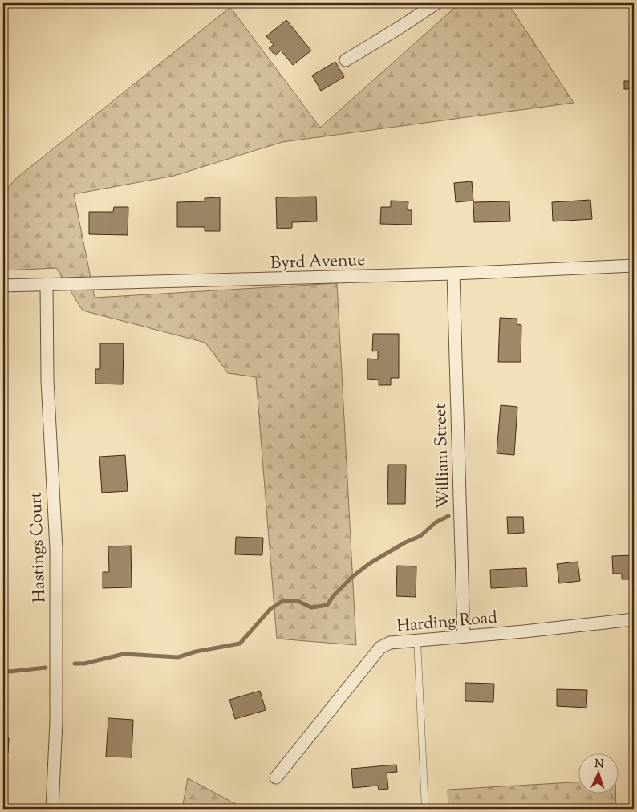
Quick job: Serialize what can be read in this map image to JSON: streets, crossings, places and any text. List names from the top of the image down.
{
  "streets": {
    "street": [
      "Byrd Avenue",
      "William Street",
      "Hastings Court",
      "Harding Road"
    ]
  },
  "crossings": [
    ["Byrd Avenue", "William Street"],
    ["Byrd Avenue", "Hastings Court"],
    ["William Street", "Harding Road"]
  ],
  "north": "top"
}
